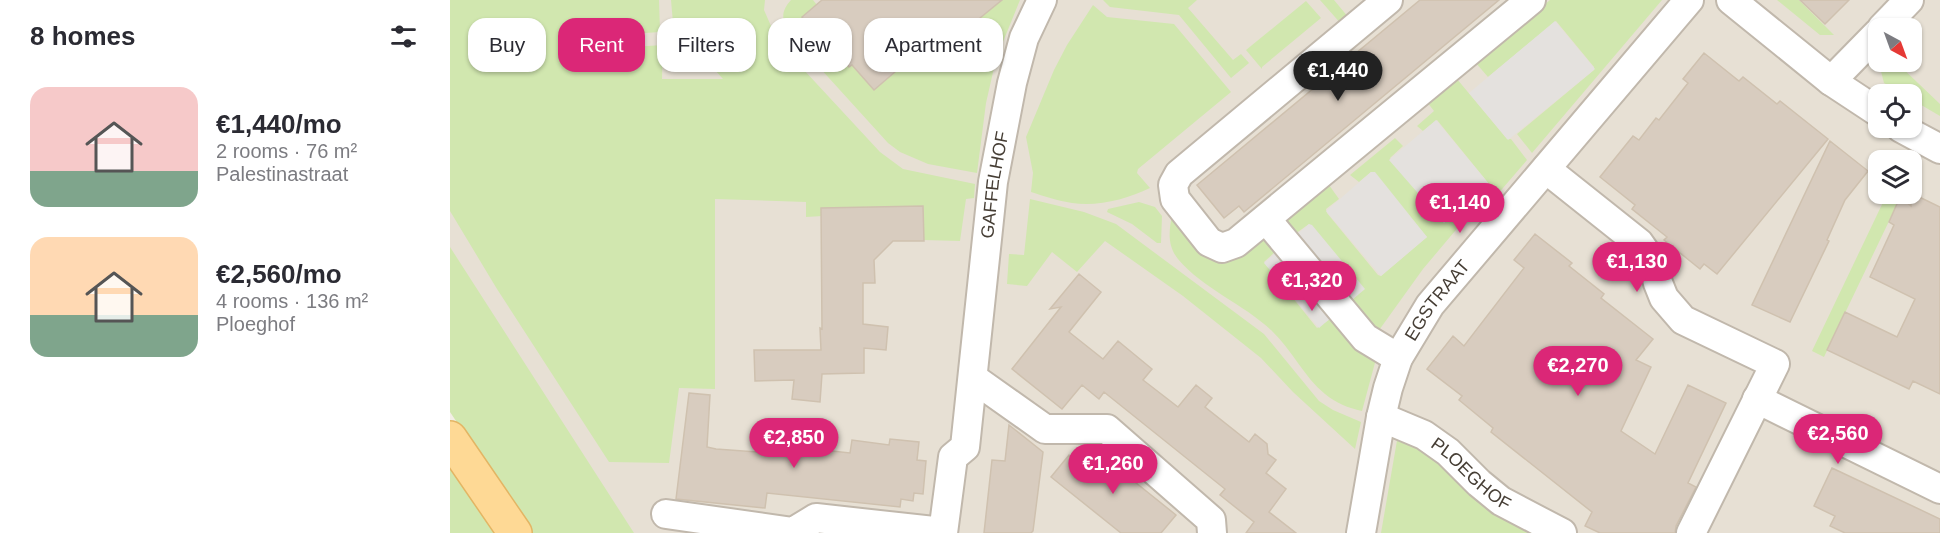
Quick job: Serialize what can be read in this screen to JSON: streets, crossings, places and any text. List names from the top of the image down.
{
  "streets": {
    "street": ["GAFFELHOF", "EGSTRAAT", "PLOEGHOF"]
  },
  "crossings": [
    ["EGSTRAAT", "PLOEGHOF"]
  ],
  "north": "bottom right",
  "page": {
    "heading": "8 homes",
    "chip": [
      "Buy",
      "Rent",
      "Filters",
      "New",
      "Apartment"
    ],
    "price": [
      "€1,440",
      "€1,140",
      "€1,130",
      "€1,320",
      "€2,270",
      "€2,560",
      "€2,850",
      "€1,260"
    ],
    "list": [
      {
        "name": "€1,440/mo",
        "note": "2 rooms · 76 m² · Palestinastraat"
      },
      {
        "name": "€2,560/mo",
        "note": "4 rooms · 136 m² · Ploeghof"
      }
    ]
  }
}
